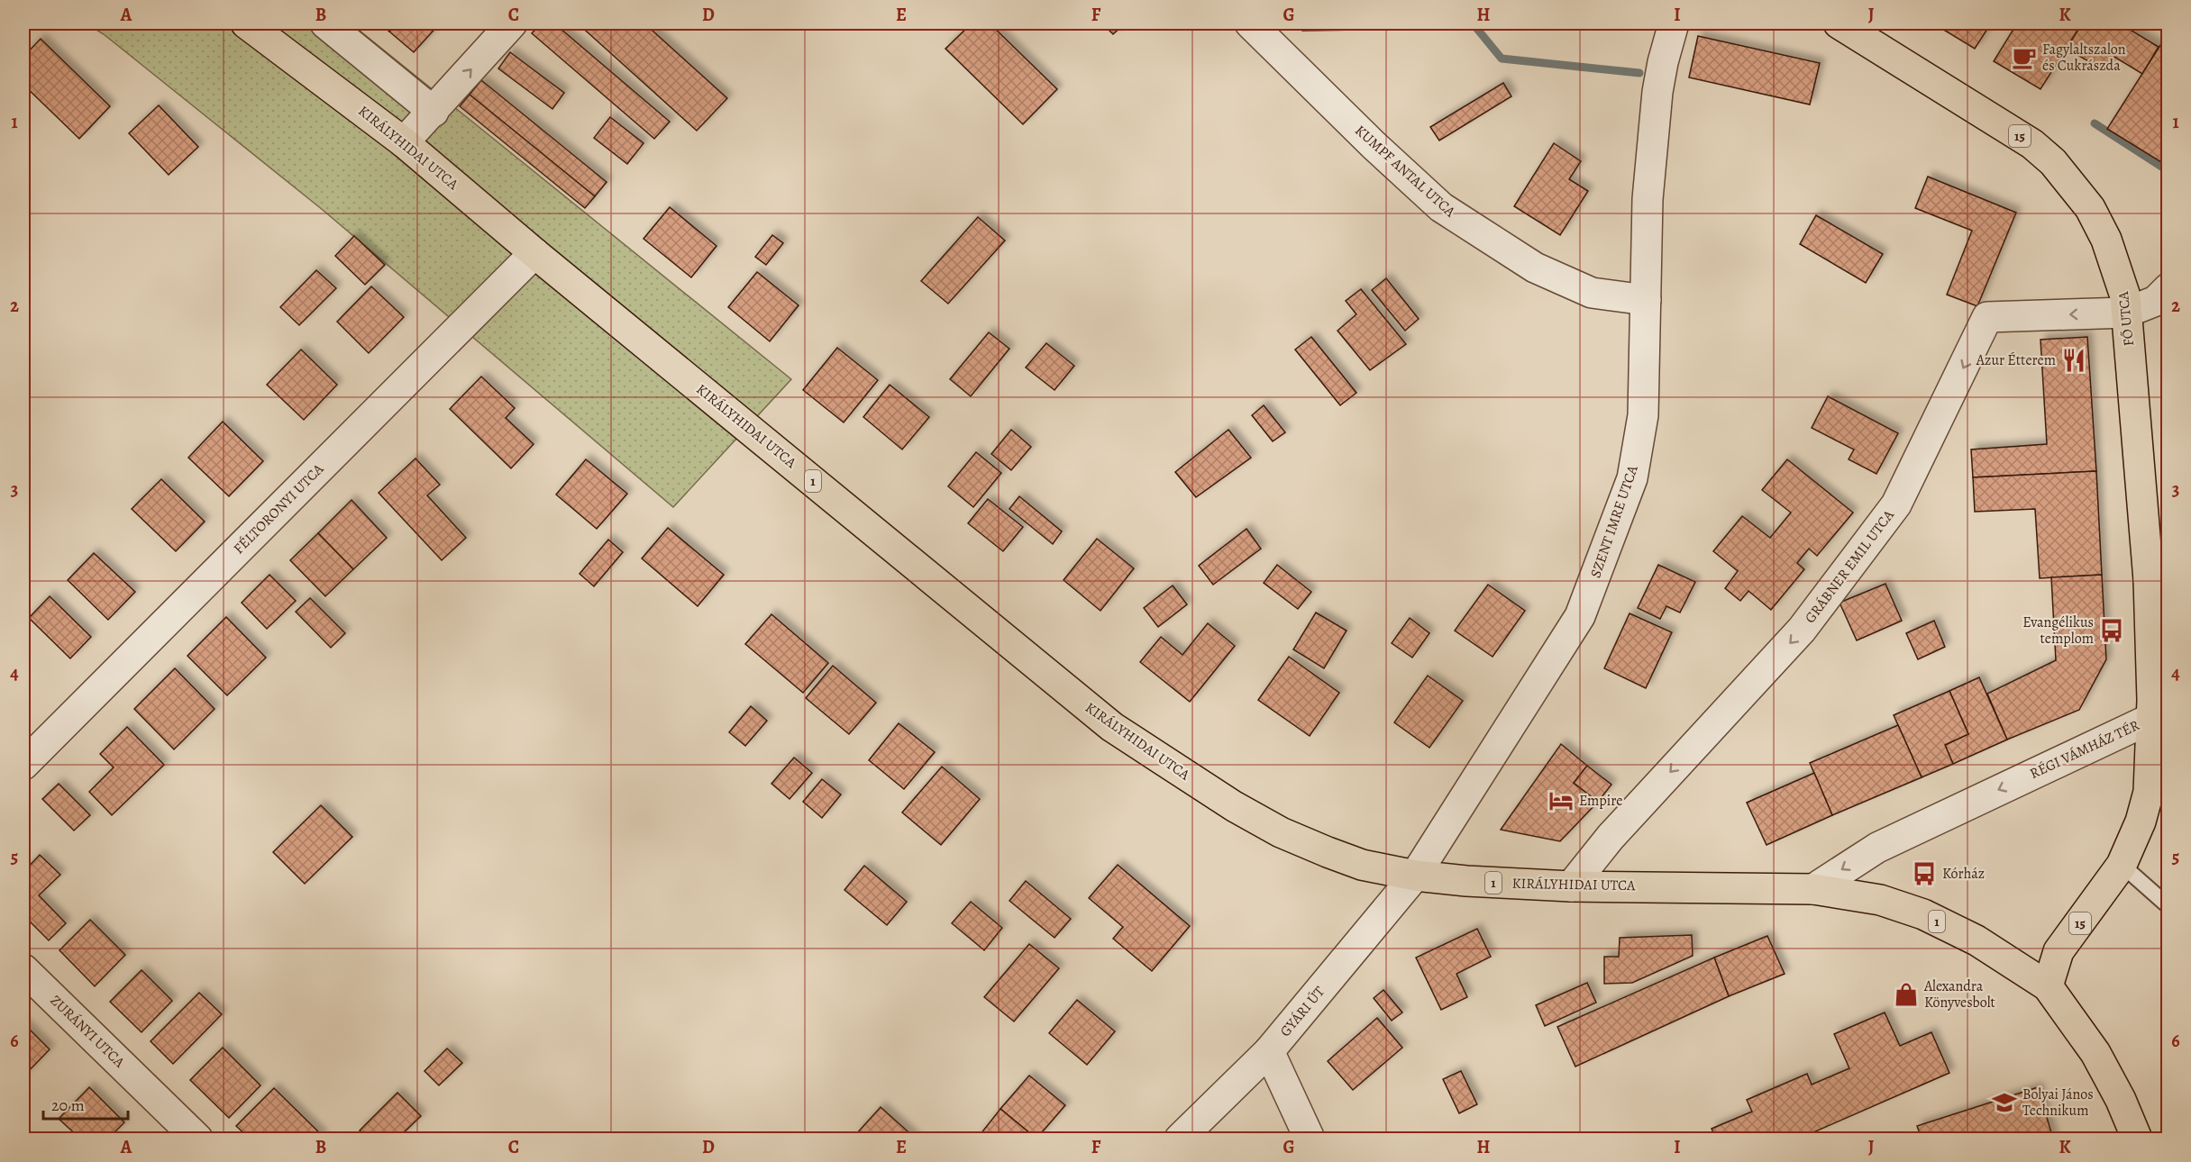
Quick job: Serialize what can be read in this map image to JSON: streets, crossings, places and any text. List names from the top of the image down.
{
  "streets": {
    "main road": [
      "15",
      "KIRÁLYHIDAI UTCA",
      "FŐ UTCA",
      "1",
      "RÉGI VÁMHÁZ TÉR"
    ],
    "street": [
      "KUMPF ANTAL UTCA",
      "FÉLTORONYI UTCA",
      "SZENT IMRE UTCA",
      "GRÁBNER EMIL UTCA",
      "GYÁRI ÚT",
      "ZURÁNYI UTCA"
    ]
  },
  "crossings": [
    ["KIRÁLYHIDAI UTCA", "FÉLTORONYI UTCA"],
    ["KIRÁLYHIDAI UTCA", "SZENT IMRE UTCA"],
    ["KIRÁLYHIDAI UTCA", "GRÁBNER EMIL UTCA"],
    ["KIRÁLYHIDAI UTCA", "RÉGI VÁMHÁZ TÉR"],
    ["KIRÁLYHIDAI UTCA", "GYÁRI ÚT"],
    ["KUMPF ANTAL UTCA", "SZENT IMRE UTCA"],
    ["FŐ UTCA", "GRÁBNER EMIL UTCA"],
    ["FŐ UTCA", "RÉGI VÁMHÁZ TÉR"],
    ["SZENT IMRE UTCA", "GYÁRI ÚT"]
  ],
  "one_way": ["GRÁBNER EMIL UTCA", "RÉGI VÁMHÁZ TÉR"],
  "places": {
    "cafe": ["Fagylaltszalon és Cukrászda"],
    "restaurant": ["Azur Étterem"],
    "bus stop": ["Evangélikus templom", "Kórház"],
    "hotel": ["Empire"],
    "shop": ["Alexandra Könyvesbolt"],
    "school or university": ["Bolyai János Technikum"]
  },
  "scale_bar": "20 m",
  "grid": {
    "columns": [
      "A",
      "B",
      "C",
      "D",
      "E",
      "F",
      "G",
      "H",
      "I",
      "J",
      "K"
    ],
    "rows": [
      "1",
      "2",
      "3",
      "4",
      "5",
      "6"
    ]
  }
}
